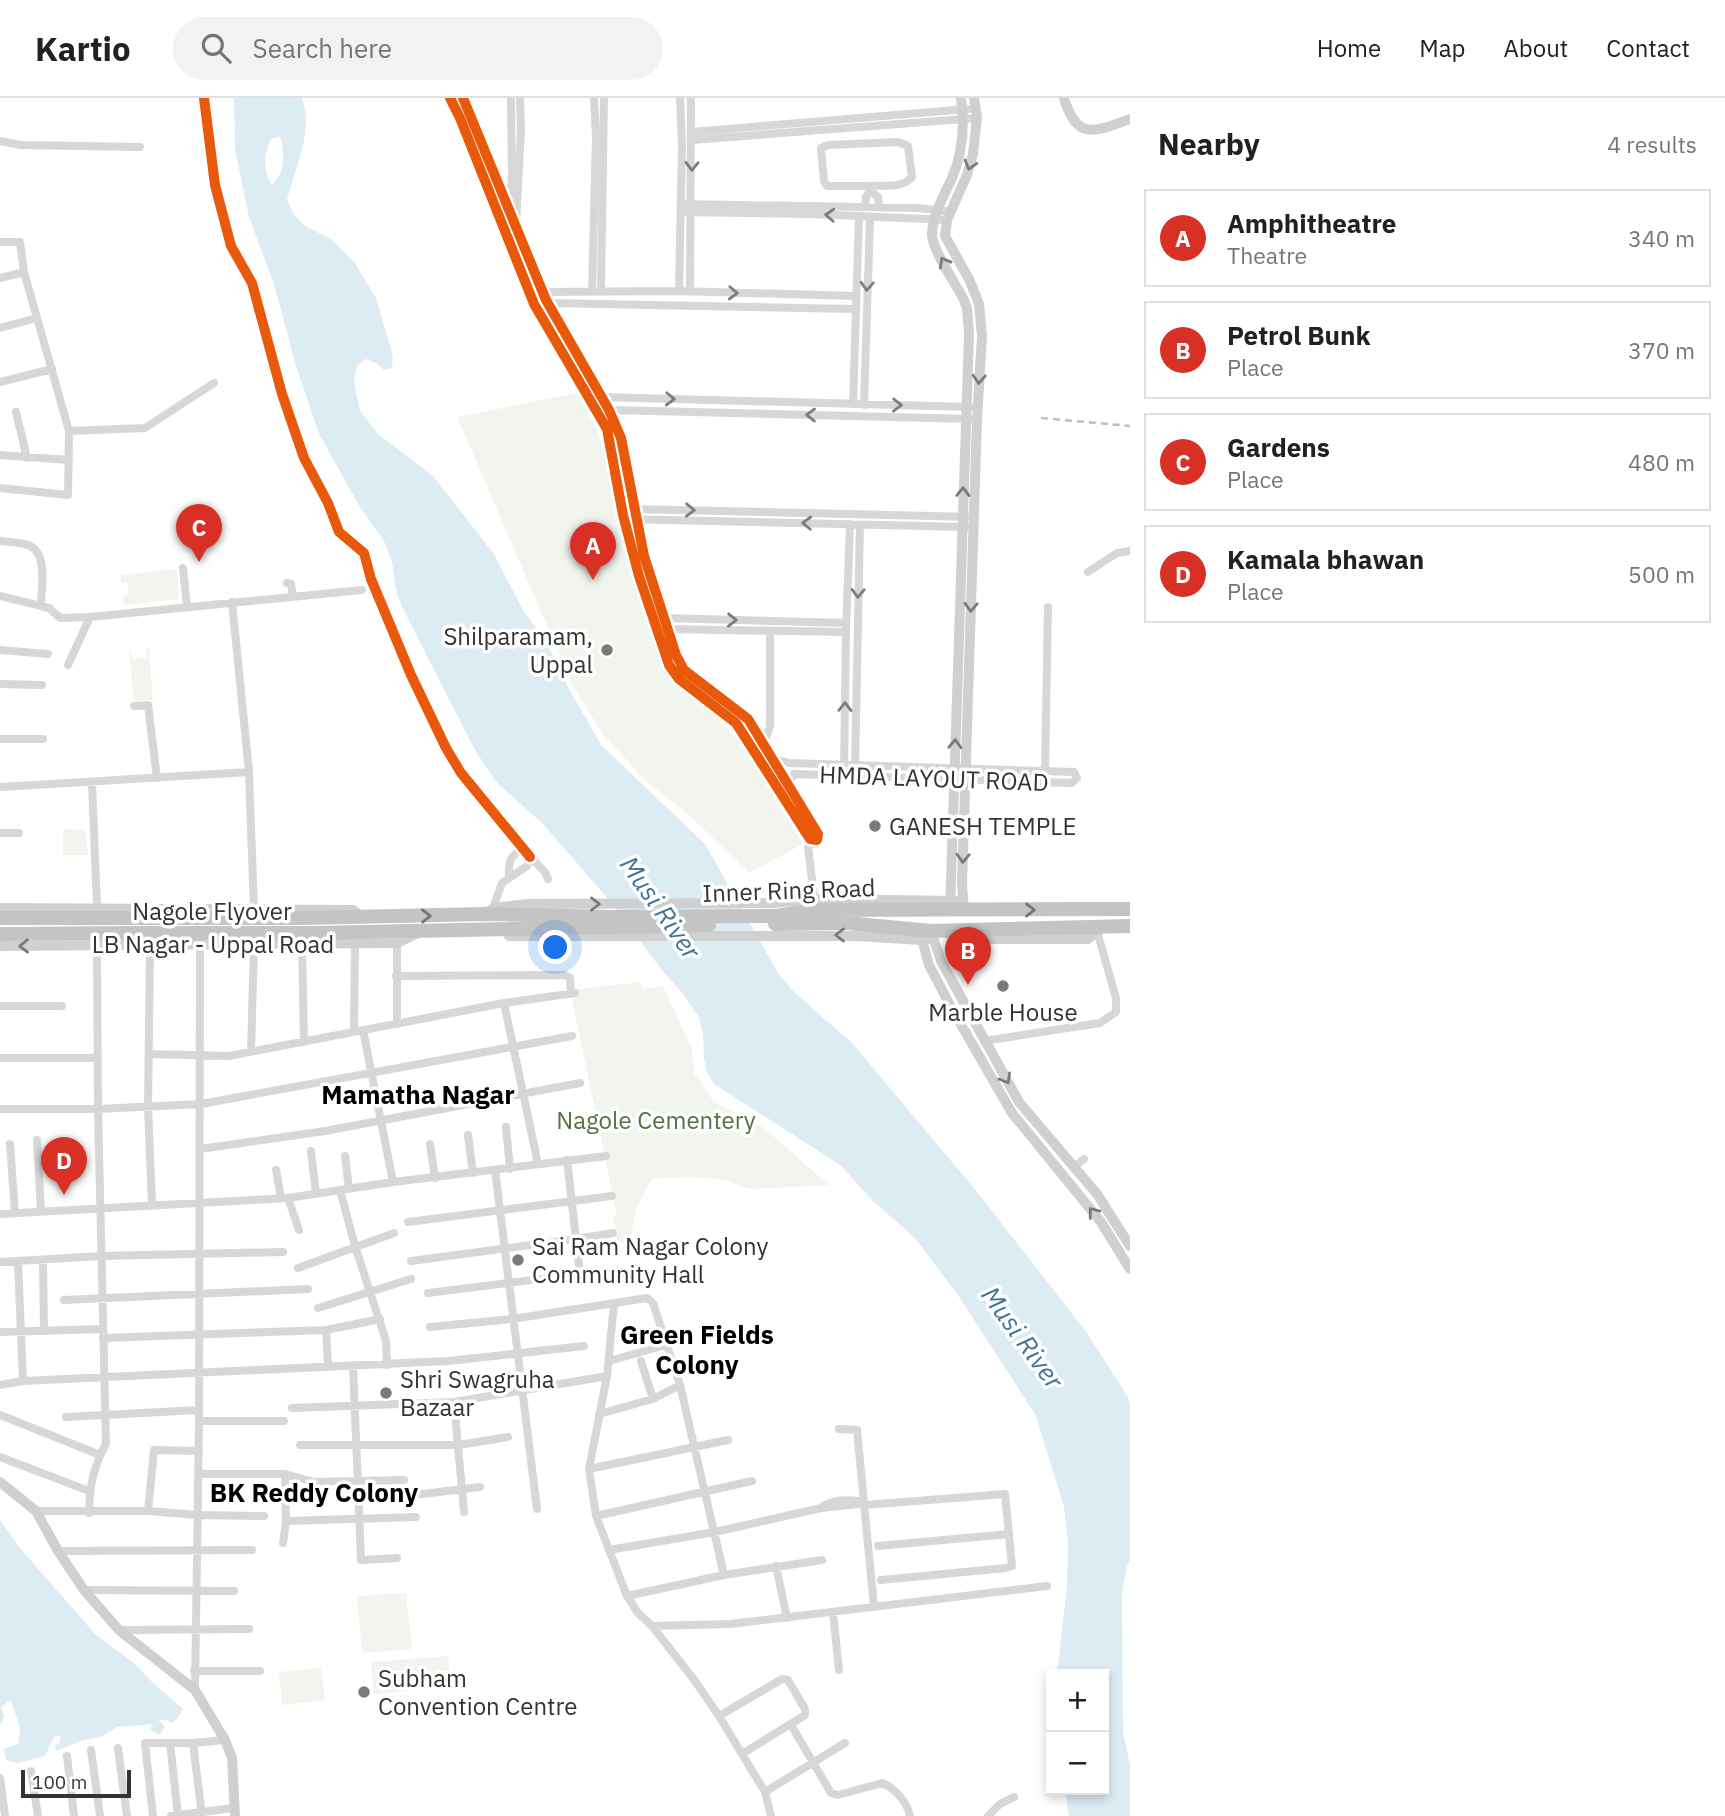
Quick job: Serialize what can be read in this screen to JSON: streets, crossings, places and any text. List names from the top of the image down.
{
  "streets": {
    "highway": ["Inner Ring Road", "Nagole Flyover"],
    "street": ["HMDA LAYOUT ROAD", "LB Nagar - Uppal Road"]
  },
  "crossings": [
    ["Inner Ring Road", "Nagole Flyover"],
    ["Inner Ring Road", "LB Nagar - Uppal Road"],
    ["Nagole Flyover", "LB Nagar - Uppal Road"]
  ],
  "districts": ["Mamatha Nagar", "Green Fields Colony", "BK Reddy Colony"],
  "water": ["Musi River"],
  "parks": ["Nagole Cementery"],
  "places": [
    "Shilparamam, Uppal",
    "GANESH TEMPLE",
    "Marble House",
    "Sai Ram Nagar Colony Community Hall",
    "Shri Swagruha Bazaar",
    "Subham Convention Centre"
  ],
  "scale_bar": "100 m",
  "page": {
    "header": "Kartio",
    "search": "Search here",
    "nav": [
      "Home",
      "Map",
      "About",
      "Contact"
    ],
    "heading": ["Nearby", "4 results"],
    "list": [
      {
        "mark": "A",
        "name": "Amphitheatre",
        "note": "Theatre",
        "value": "340 m"
      },
      {
        "mark": "B",
        "name": "Petrol Bunk",
        "note": "Place",
        "value": "370 m"
      },
      {
        "mark": "C",
        "name": "Gardens",
        "note": "Place",
        "value": "480 m"
      },
      {
        "mark": "D",
        "name": "Kamala bhawan",
        "note": "Place",
        "value": "500 m"
      }
    ],
    "pins": [
      "C",
      "A",
      "B",
      "D"
    ],
    "map_buttons": ["+", "−"],
    "scale": "100 m"
  }
}
